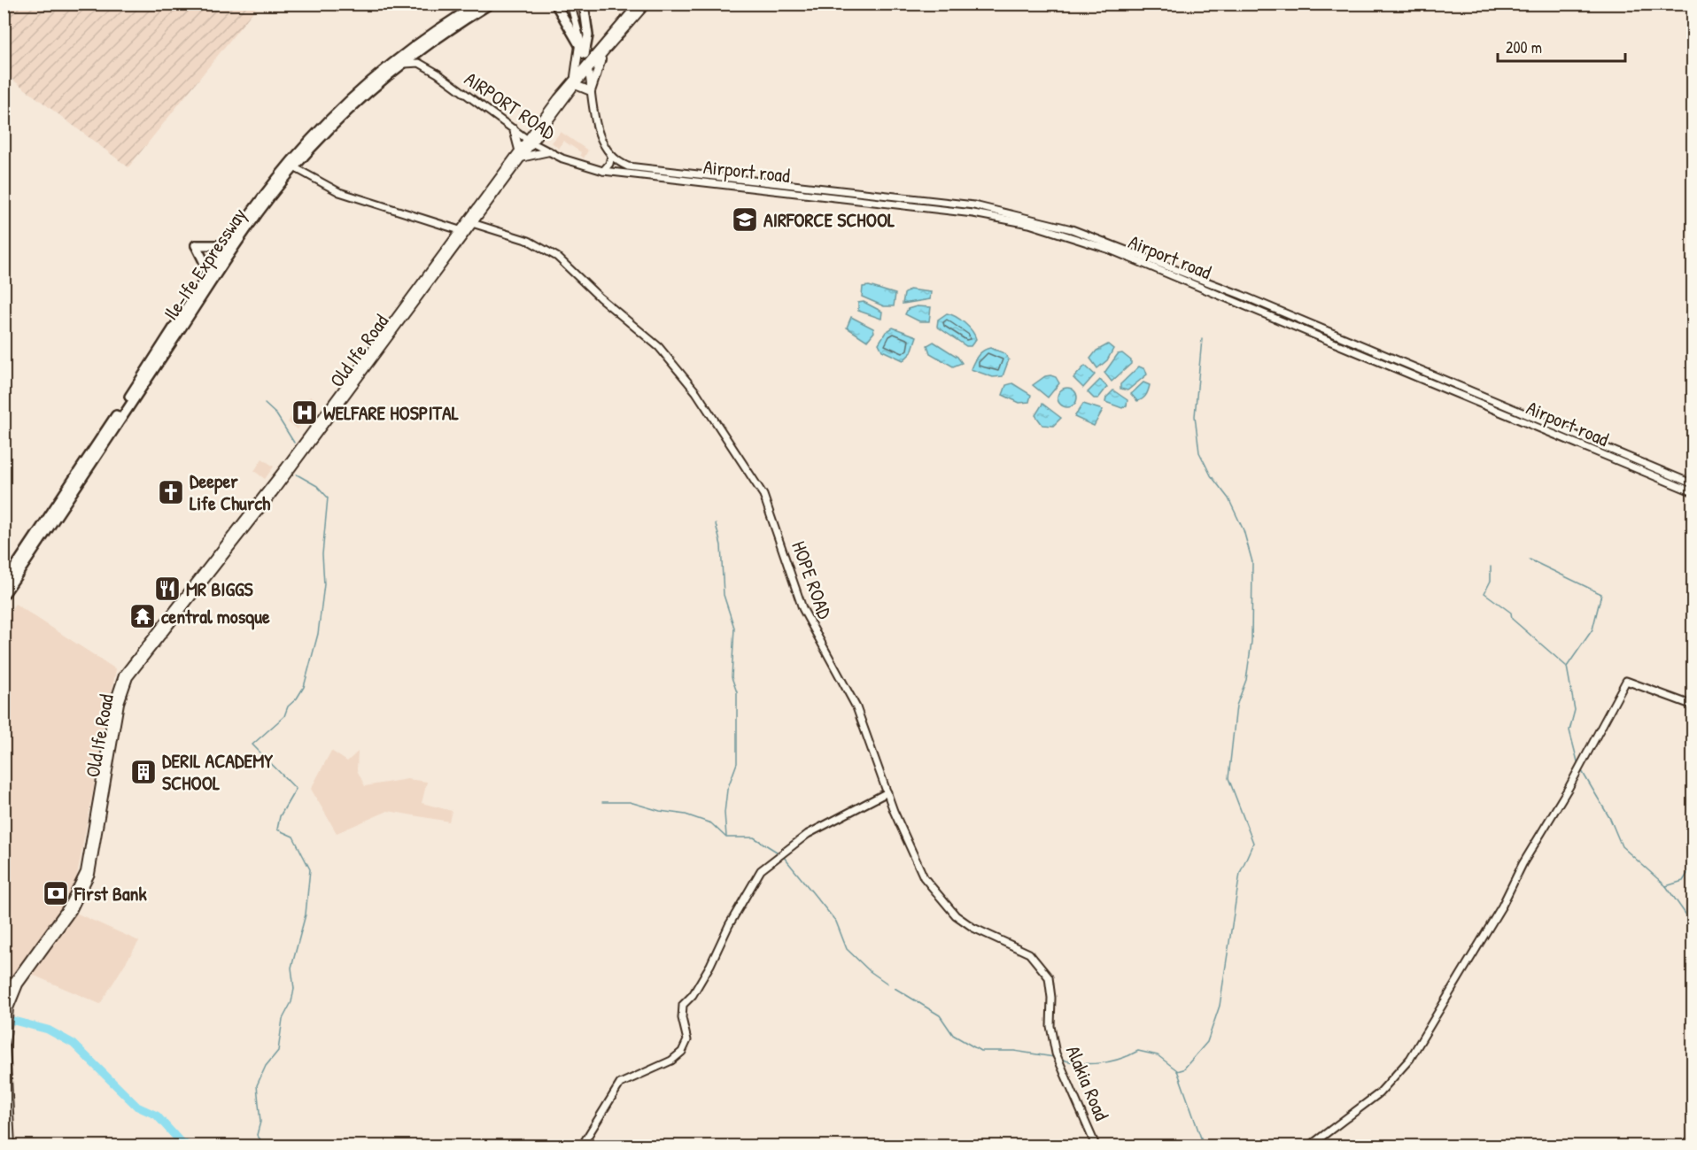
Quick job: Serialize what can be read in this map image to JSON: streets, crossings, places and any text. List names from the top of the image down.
{
  "streets": {
    "highway": ["Ile-Ife Expressway"],
    "main road": [
      "AIRPORT ROAD",
      "Airport road",
      "Old Ife Road",
      "HOPE ROAD",
      "Alakia Road"
    ]
  },
  "crossings": [
    ["AIRPORT ROAD", "Airport road"],
    ["AIRPORT ROAD", "Ile-Ife Expressway"],
    ["AIRPORT ROAD", "Old Ife Road"],
    ["Old Ife Road", "HOPE ROAD"],
    ["HOPE ROAD", "Alakia Road"]
  ],
  "places": {
    "school or university": ["AIRFORCE SCHOOL"],
    "hospital": ["WELFARE HOSPITAL"],
    "church": ["Deeper Life Church"],
    "restaurant": ["MR BIGGS"],
    "temple": ["central mosque"],
    "building": ["DERIL ACADEMY SCHOOL"],
    "bank": ["First Bank"]
  },
  "scale_bar": "200 m"
}
